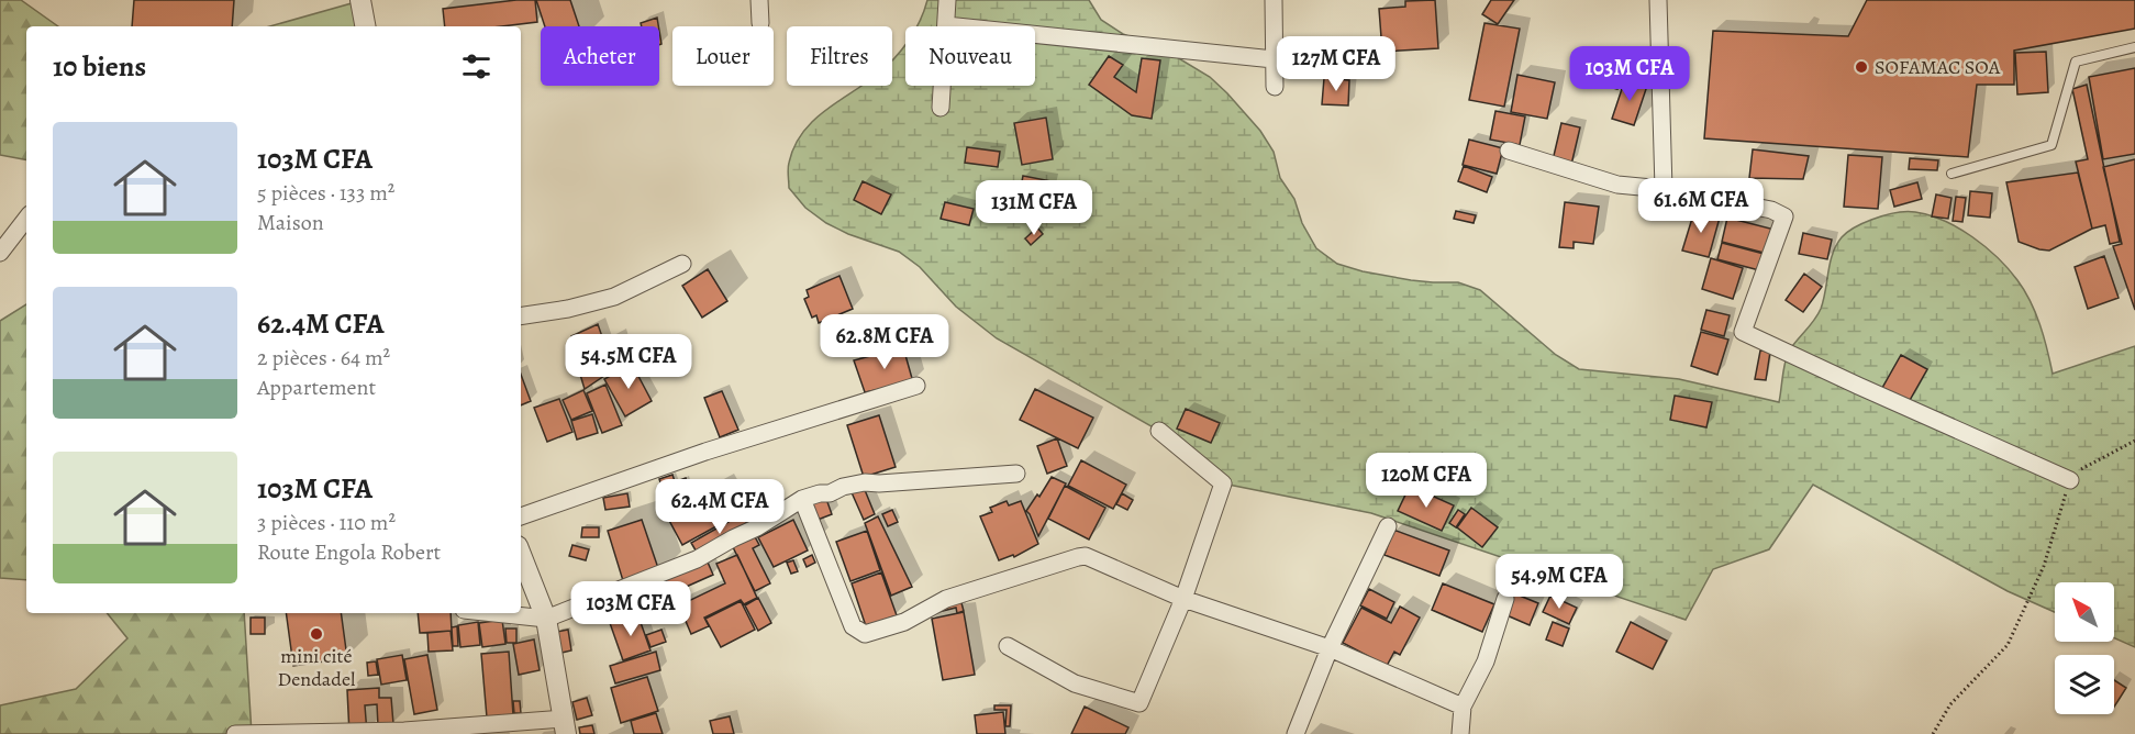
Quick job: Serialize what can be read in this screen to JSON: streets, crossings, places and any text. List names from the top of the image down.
{
  "places": ["SOFAMAC SOA", "mini cité Dendadel"],
  "north": "top left",
  "page": {
    "chip": [
      "Acheter",
      "Louer",
      "Filtres",
      "Nouveau"
    ],
    "heading": "10 biens",
    "price": [
      "127M CFA",
      "103M CFA",
      "61.6M CFA",
      "131M CFA",
      "62.8M CFA",
      "54.5M CFA",
      "120M CFA",
      "62.4M CFA",
      "54.9M CFA",
      "103M CFA"
    ],
    "list": [
      {
        "name": "103M CFA",
        "note": "5 pièces · 133 m² · Maison"
      },
      {
        "name": "62.4M CFA",
        "note": "2 pièces · 64 m² · Appartement"
      },
      {
        "name": "103M CFA",
        "note": "3 pièces · 110 m² · Route Engola Robert"
      }
    ]
  }
}
